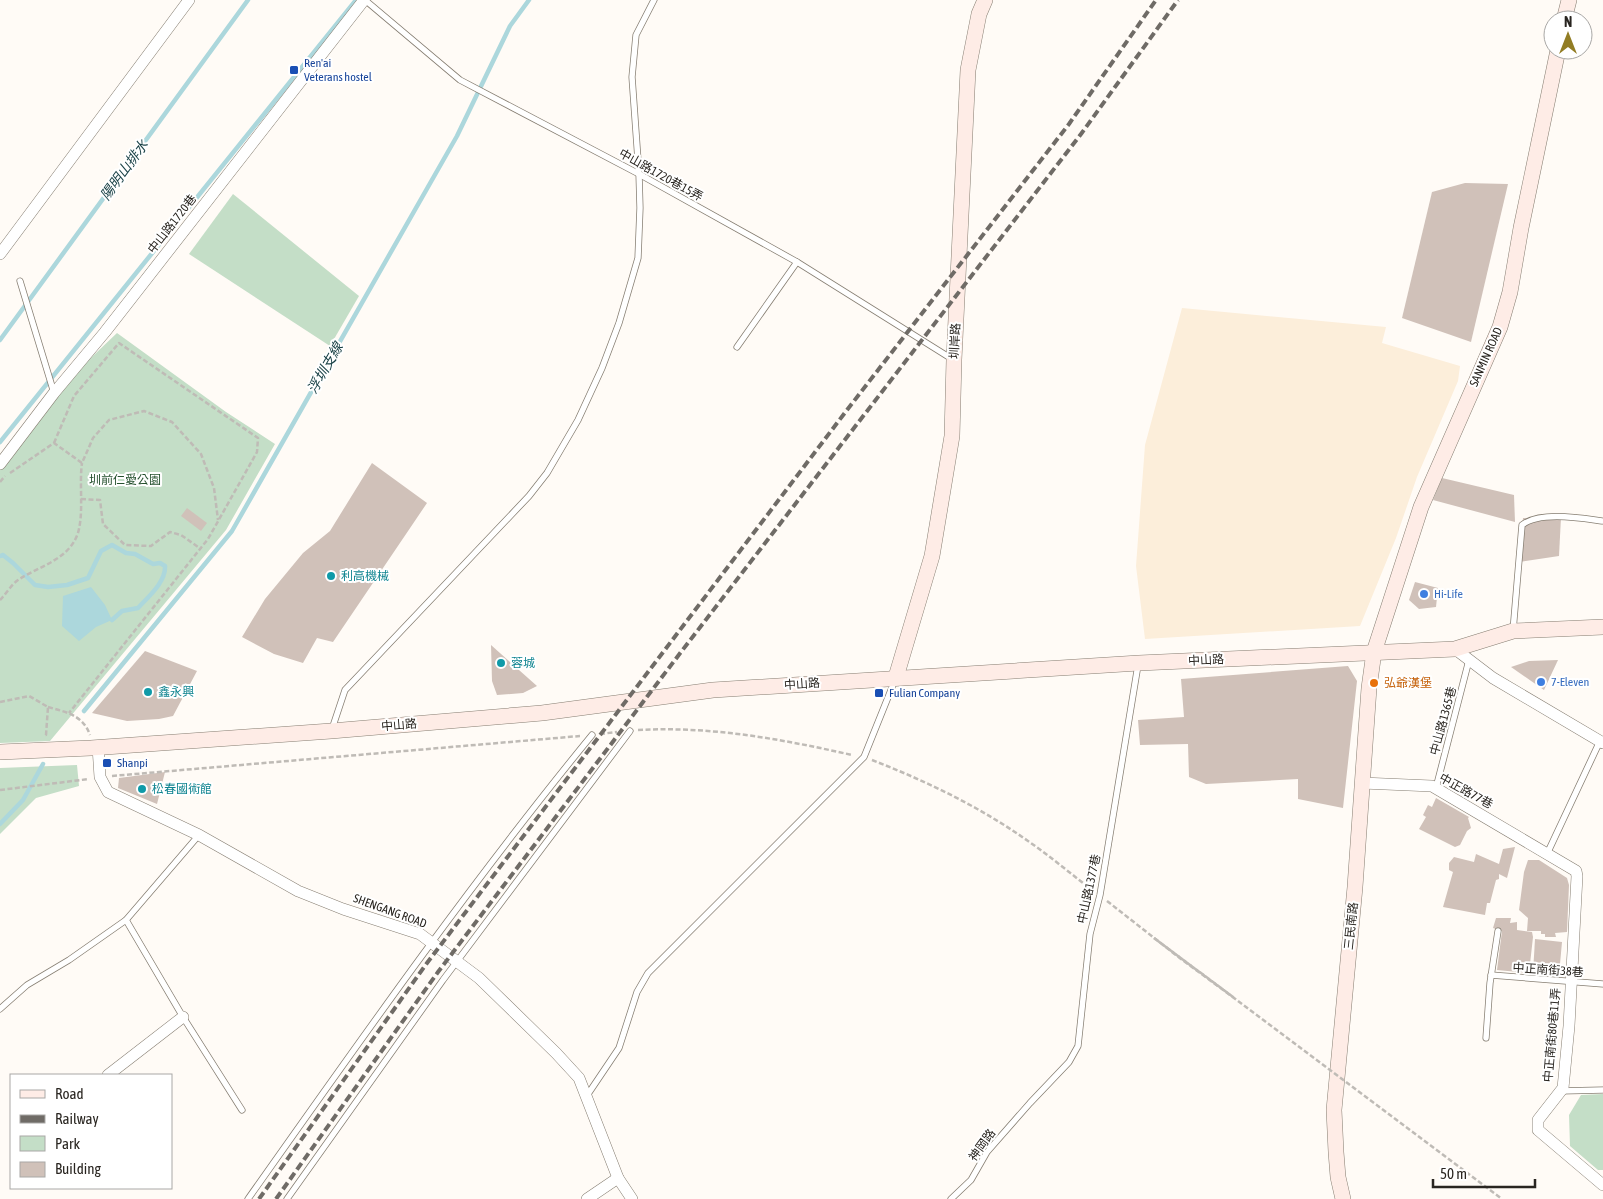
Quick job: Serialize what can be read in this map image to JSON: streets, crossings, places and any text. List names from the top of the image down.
{
  "streets": {
    "street": [
      "中山路1720巷",
      "圳岸路",
      "SANMIN ROAD",
      "中山路",
      "中正路77巷",
      "SHENGANG ROAD",
      "三民南路",
      "中正南街80巷11弄"
    ],
    "lane": [
      "中山路1720巷15弄",
      "中山路1365巷",
      "中山路1377巷",
      "中正南街38巷",
      "神岡路"
    ]
  },
  "crossings": [
    ["中山路1720巷15弄", "中山路1720巷"],
    ["中山路1720巷15弄", "圳岸路"],
    ["圳岸路", "中山路"],
    ["SANMIN ROAD", "中山路"],
    ["SANMIN ROAD", "三民南路"],
    ["中山路", "中山路1377巷"],
    ["中山路", "三民南路"],
    ["中山路1365巷", "中正路77巷"],
    ["中正路77巷", "三民南路"],
    ["中正路77巷", "中正南街80巷11弄"],
    ["中山路1377巷", "神岡路"],
    ["中正南街38巷", "中正南街80巷11弄"]
  ],
  "water": ["陽明山排水", "浮圳支線"],
  "parks": ["圳前仁愛公園"],
  "places": {
    "transit": ["Ren'ai Veterans hostel", "Fulian Company", "Shanpi"],
    "other": [
      "利高機械",
      "Hi-Life",
      "蓉城",
      "7-Eleven",
      "弘爺漢堡",
      "鑫永興",
      "松春國術館"
    ]
  },
  "legend": [
    "Road",
    "Railway",
    "Park",
    "Building"
  ],
  "scale_bar": "50 m",
  "north": "top"
}
